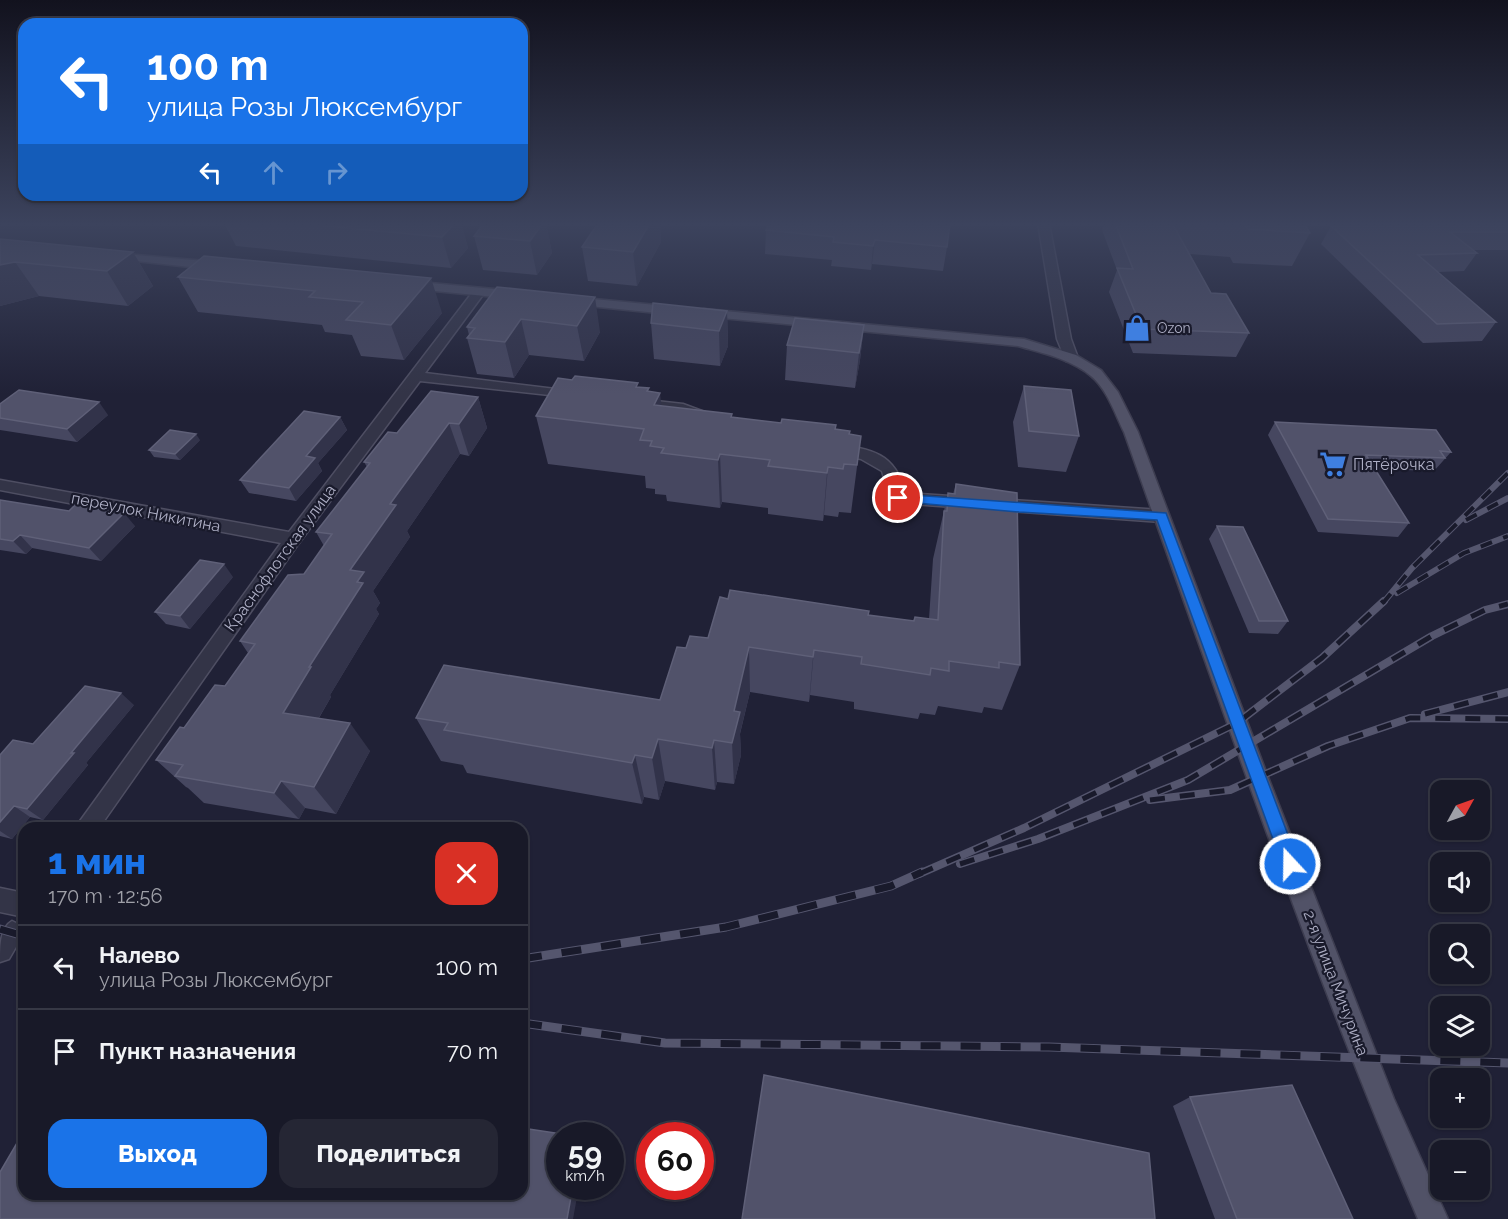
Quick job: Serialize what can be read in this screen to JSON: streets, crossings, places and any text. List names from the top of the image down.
{
  "streets": {
    "main road": ["2-я улица Мичурина"],
    "street": ["переулок Никитина", "Краснофлотская улица"]
  },
  "crossings": [
    ["переулок Никитина", "Краснофлотская улица"]
  ],
  "places": {
    "shop": ["Ozon"],
    "supermarket": ["Пятёрочка"]
  },
  "north": "top right",
  "page": {
    "turn": ["100 m", "улица Розы Люксембург"],
    "map_buttons": ["+", "−"],
    "heading": ["1 мин", "170 m · 12:56"],
    "list": [
      {
        "name": "Налево",
        "note": "улица Розы Люксембург",
        "value": "100 m"
      },
      {
        "name": "Пункт назначения",
        "value": "70 m"
      }
    ],
    "buttons": ["Выход", "Поделиться"],
    "speed": "59 km/h",
    "limit": "60"
  }
}
